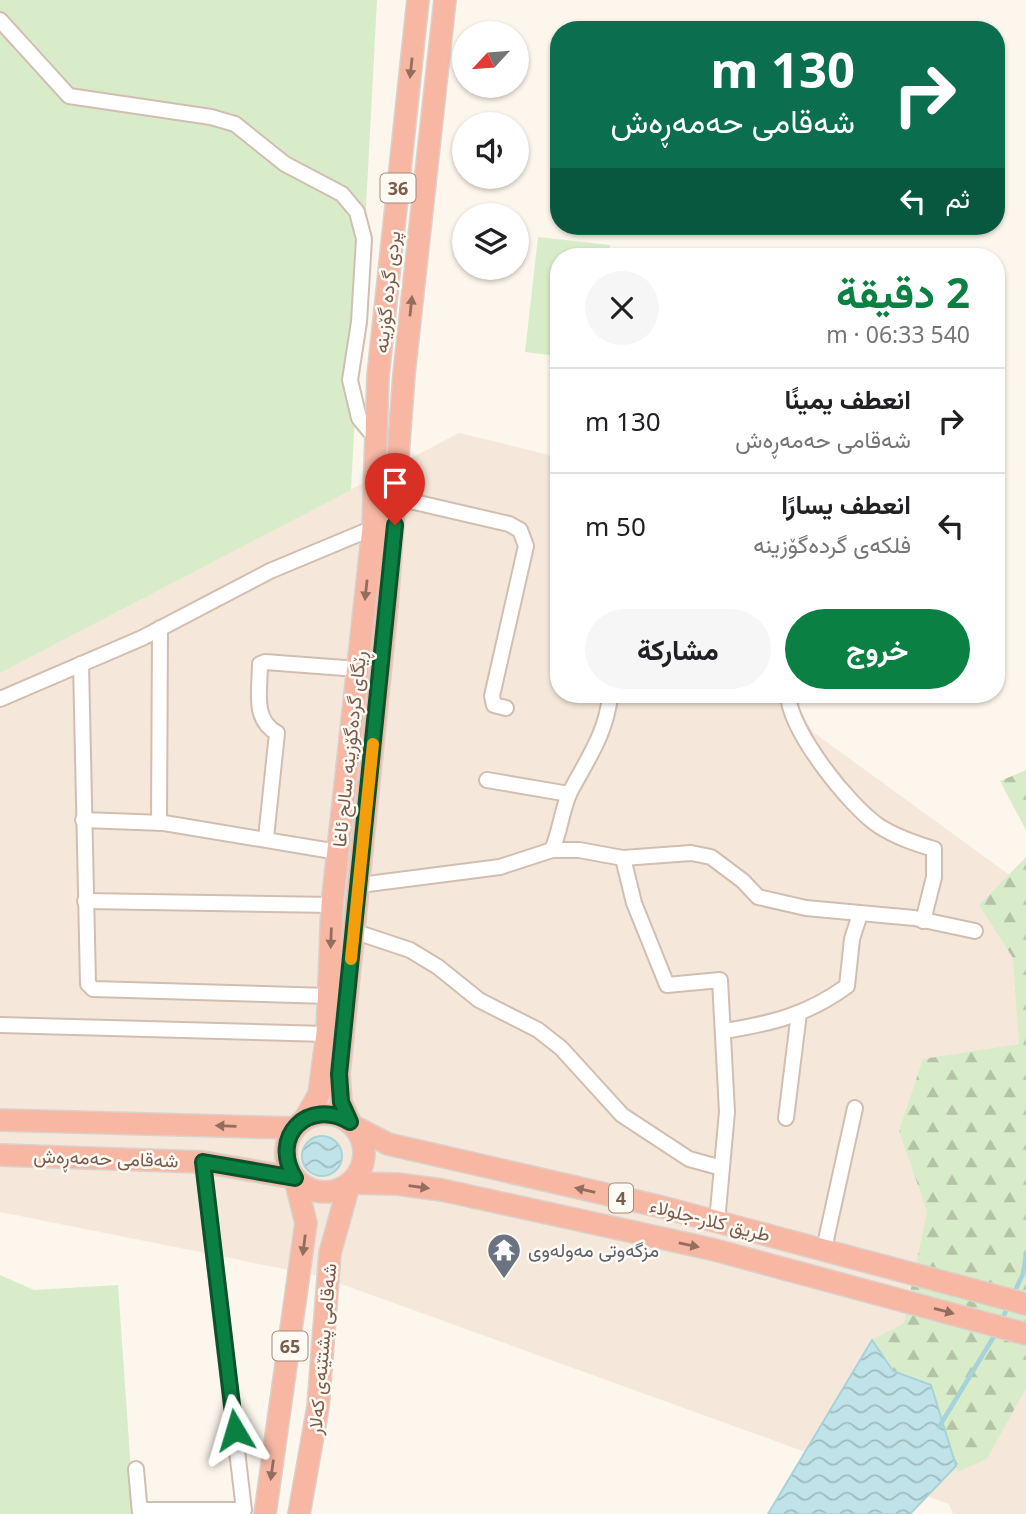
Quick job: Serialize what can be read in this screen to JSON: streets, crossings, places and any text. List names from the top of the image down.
{
  "streets": {
    "highway": [
      "36",
      "پردی گردە گۆزینە",
      "ڕێگای گردەگۆزینە سالح ئاغا",
      "شەقامی حەمەڕەش",
      "4",
      "طريق كلار-جلولاء",
      "65",
      "شەقامی پشتێنەی کەلار"
    ]
  },
  "crossings": [
    ["36", "ڕێگای گردەگۆزینە سالح ئاغا"],
    ["36", "شەقامی حەمەڕەش"],
    ["36", "4"],
    ["36", "طريق كلار-جلولاء"],
    ["36", "شەقامی پشتێنەی کەلار"],
    ["پردی گردە گۆزینە", "ڕێگای گردەگۆزینە سالح ئاغا"],
    ["ڕێگای گردەگۆزینە سالح ئاغا", "شەقامی حەمەڕەش"],
    ["ڕێگای گردەگۆزینە سالح ئاغا", "4"],
    ["ڕێگای گردەگۆزینە سالح ئاغا", "طريق كلار-جلولاء"],
    ["ڕێگای گردەگۆزینە سالح ئاغا", "شەقامی پشتێنەی کەلار"],
    ["شەقامی حەمەڕەش", "4"],
    ["شەقامی حەمەڕەش", "طريق كلار-جلولاء"],
    ["شەقامی حەمەڕەش", "شەقامی پشتێنەی کەلار"],
    ["4", "طريق كلار-جلولاء"],
    ["4", "شەقامی پشتێنەی کەلار"],
    ["طريق كلار-جلولاء", "شەقامی پشتێنەی کەلار"]
  ],
  "places": {
    "temple": ["مزگەوتی مەولەوی"]
  },
  "north": "bottom left",
  "page": {
    "turn": ["130 m", "شەقامی حەمەڕەش"],
    "then": "ثم",
    "heading": ["2 دقيقة", "540 m · 06:33"],
    "list": [
      {
        "name": "انعطف يمينًا",
        "note": "شەقامی حەمەڕەش",
        "value": "130 m"
      },
      {
        "name": "انعطف يسارًا",
        "note": "فلکەی گردەگۆزینە",
        "value": "50 m"
      }
    ],
    "buttons": ["خروج", "مشاركة"]
  }
}
